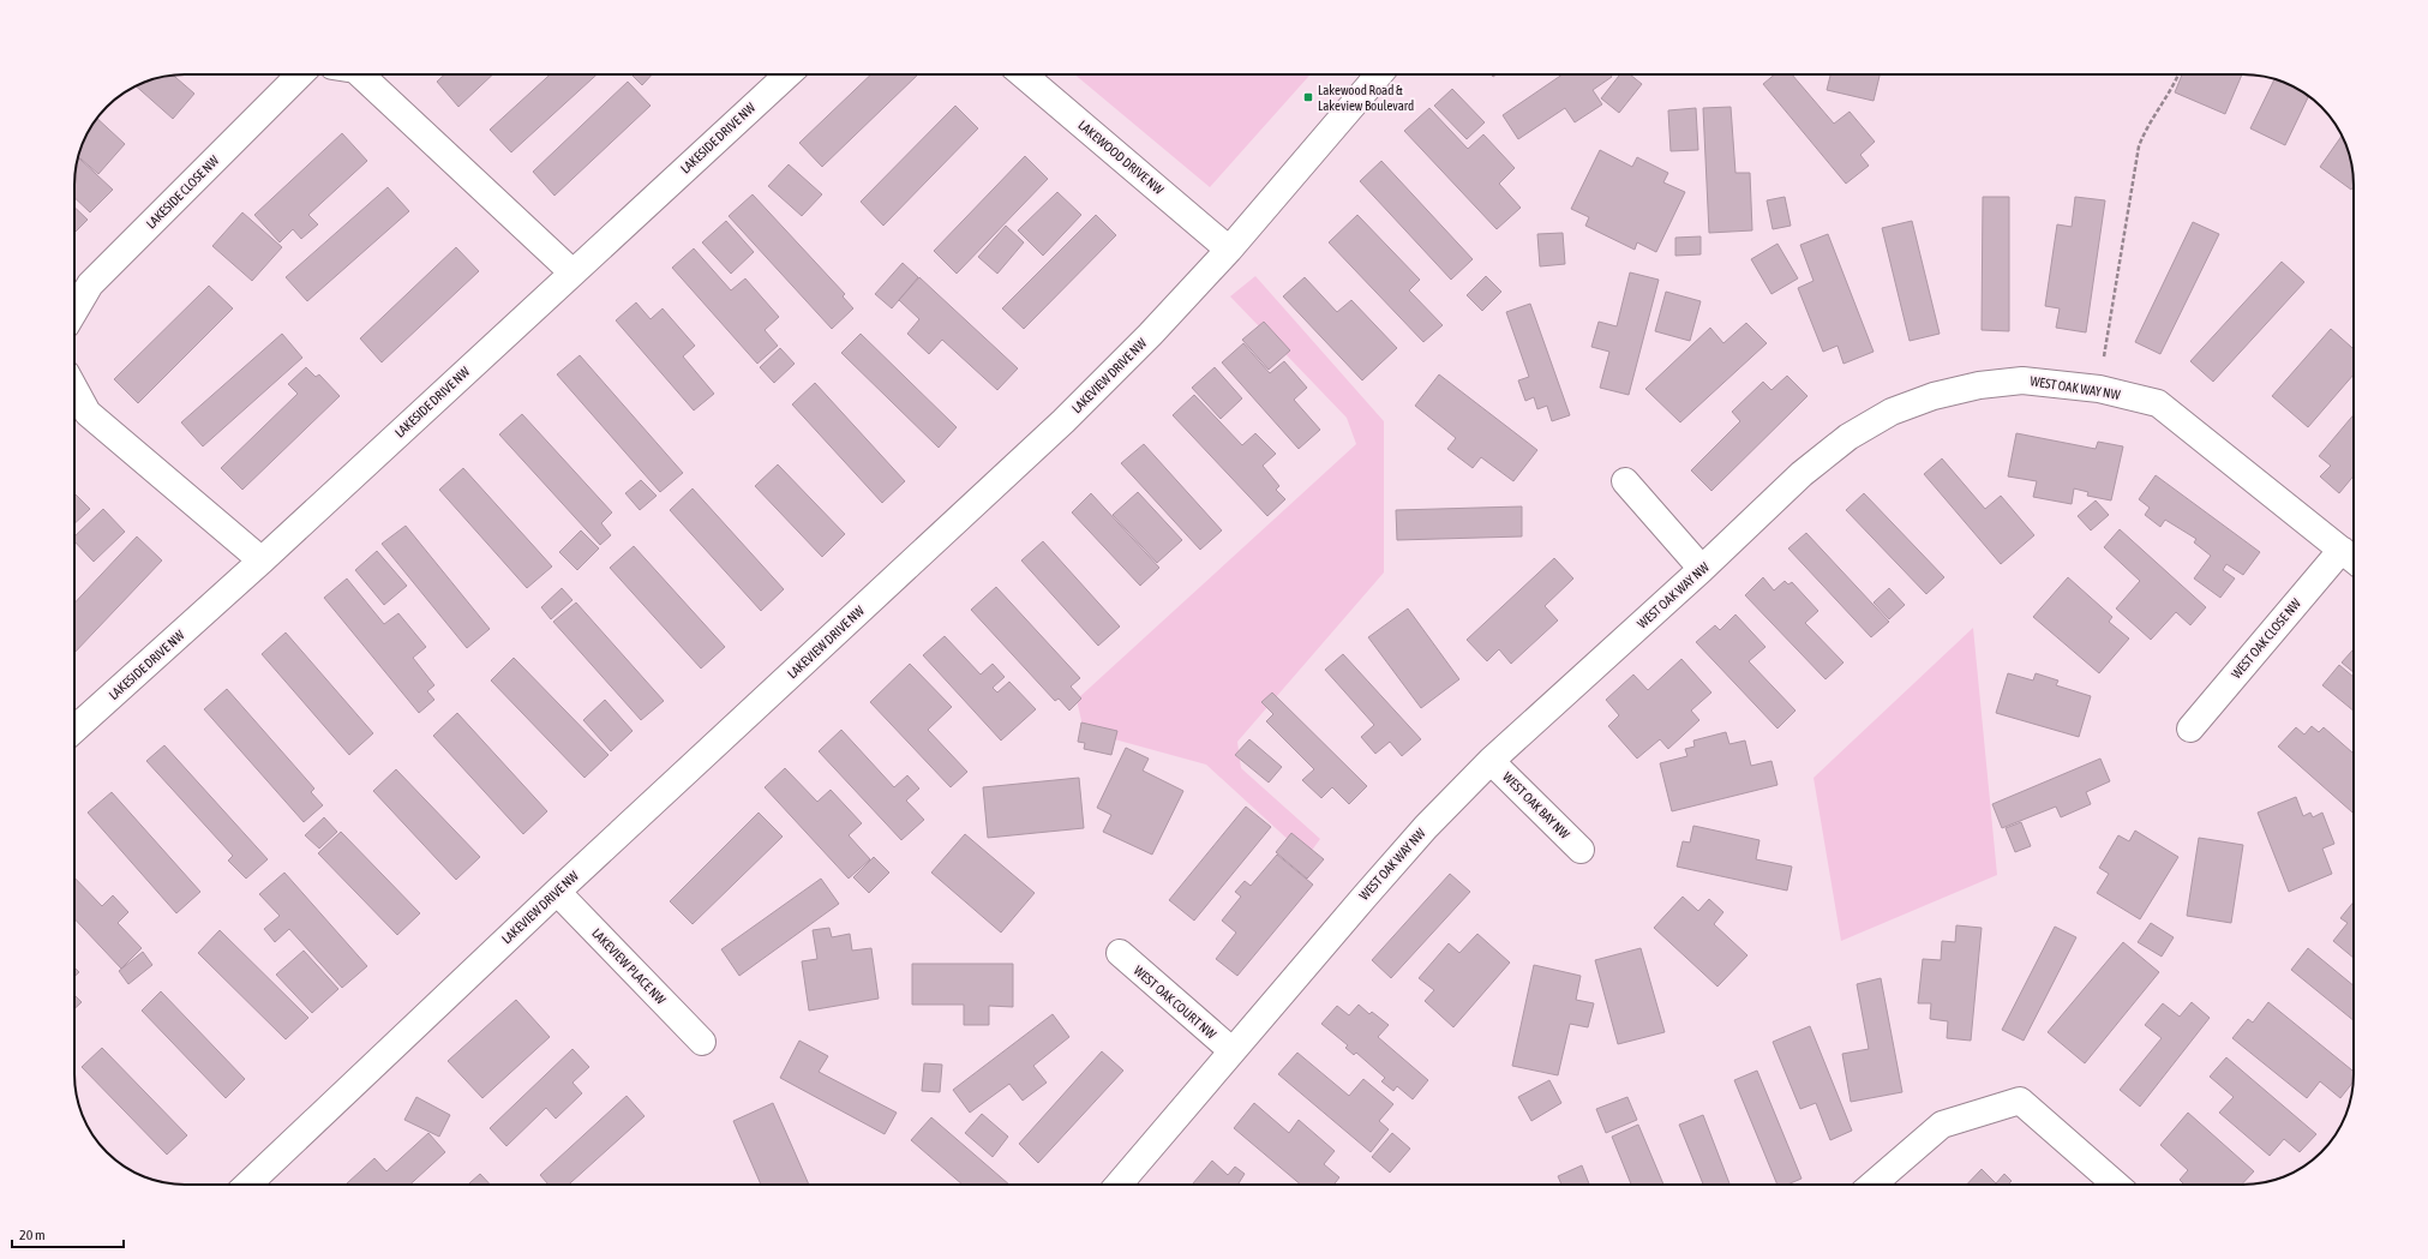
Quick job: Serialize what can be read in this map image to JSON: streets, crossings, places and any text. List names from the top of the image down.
{
  "streets": {
    "street": [
      "LAKESIDE DRIVE NW",
      "LAKEWOOD DRIVE NW",
      "LAKESIDE CLOSE NW",
      "LAKEVIEW DRIVE NW",
      "WEST OAK WAY NW",
      "WEST OAK CLOSE NW",
      "WEST OAK BAY NW",
      "LAKEVIEW PLACE NW",
      "WEST OAK COURT NW"
    ]
  },
  "crossings": [
    ["LAKEWOOD DRIVE NW", "LAKEVIEW DRIVE NW"],
    ["LAKEVIEW DRIVE NW", "LAKEVIEW PLACE NW"],
    ["WEST OAK WAY NW", "WEST OAK CLOSE NW"],
    ["WEST OAK WAY NW", "WEST OAK BAY NW"],
    ["WEST OAK WAY NW", "WEST OAK COURT NW"]
  ],
  "places": {
    "transit": ["Lakewood Road & Lakeview Boulevard"]
  },
  "scale_bar": "20 m"
}
